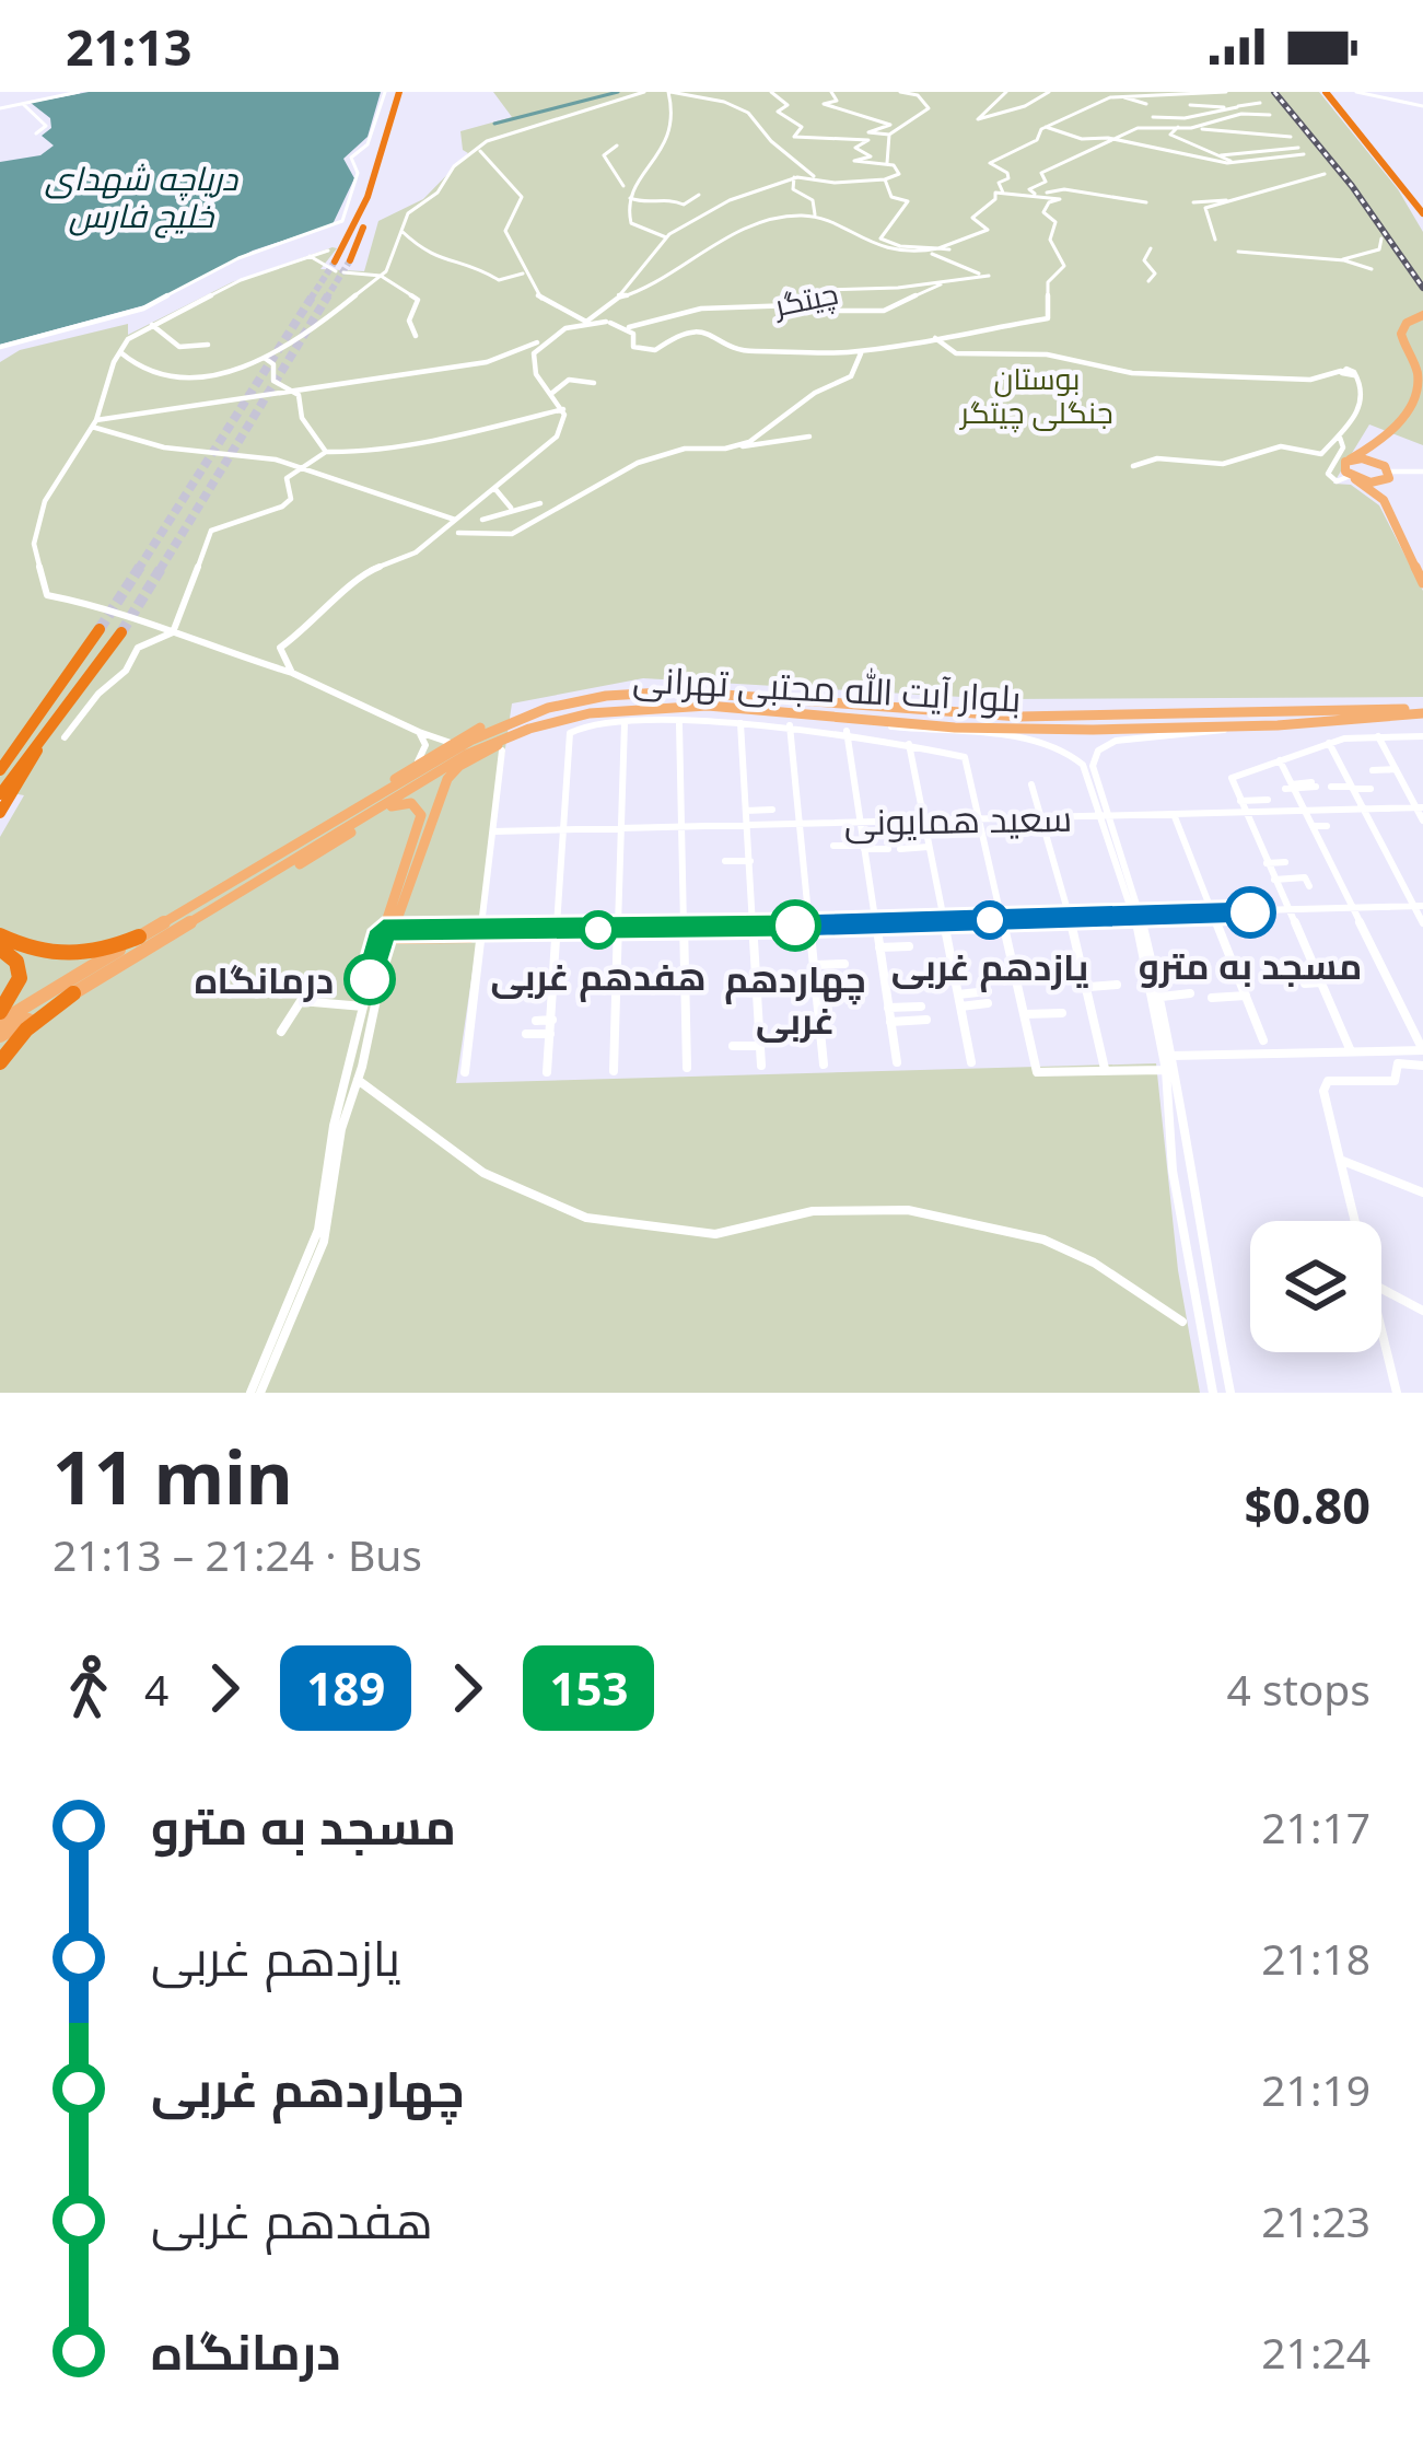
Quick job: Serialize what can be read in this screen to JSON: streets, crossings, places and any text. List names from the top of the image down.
{
  "streets": {
    "main road": ["بلوار آیت الله مجتبی تهرانی"],
    "street": ["چیتگر", "سعید همایونی"]
  },
  "water": ["دریاچه شهدای خلیج فارس"],
  "parks": ["بوستان جنگلی چیتگر"],
  "places": [
    "مسجد به مترو",
    "یازدهم غربی",
    "چهاردهم غربی",
    "هفدهم غربی",
    "درمانگاه"
  ],
  "lines": ["bus line 189", "bus line 153"],
  "page": {
    "status": "21:13",
    "heading": ["11 min", "21:13 – 21:24 · Bus", "$0.80"],
    "legs": [
      "4",
      "189",
      "153",
      "4 stops"
    ],
    "list": [
      {
        "name": "مسجد به مترو",
        "value": "21:17"
      },
      {
        "name": "یازدهم غربی",
        "value": "21:18"
      },
      {
        "name": "چهاردهم غربی",
        "value": "21:19"
      },
      {
        "name": "هفدهم غربی",
        "value": "21:23"
      },
      {
        "name": "درمانگاه",
        "value": "21:24"
      }
    ]
  }
}
